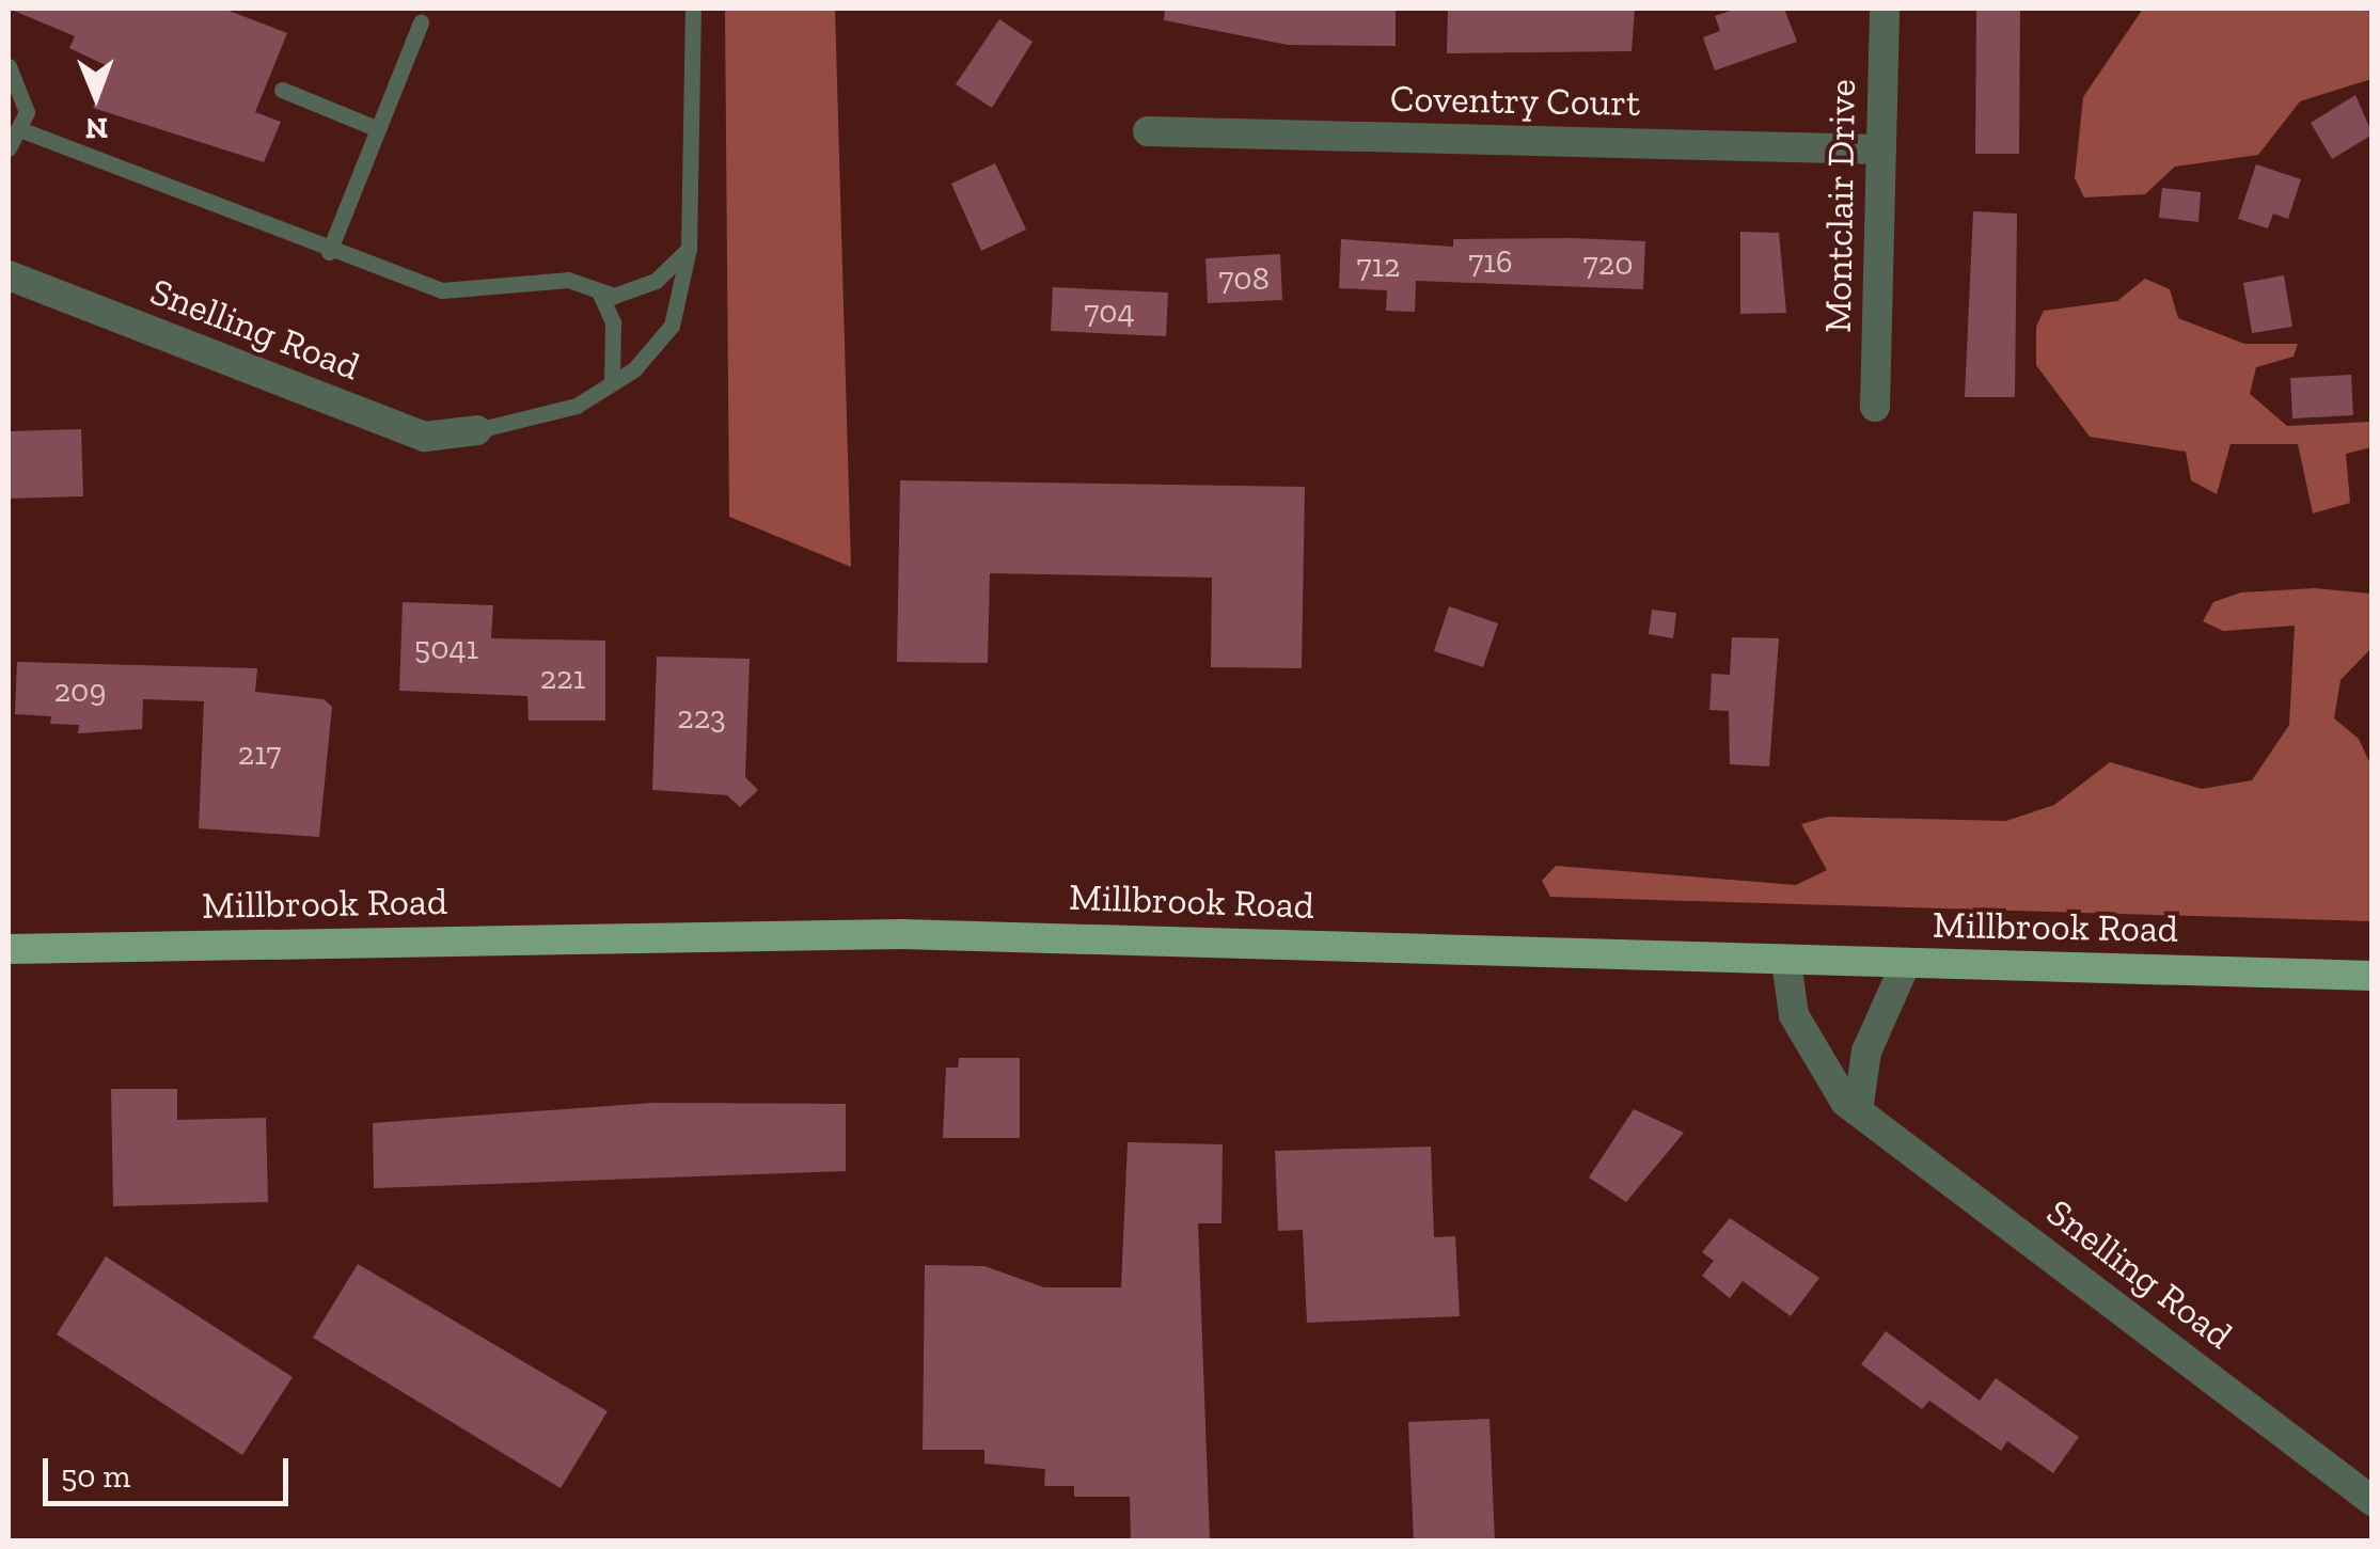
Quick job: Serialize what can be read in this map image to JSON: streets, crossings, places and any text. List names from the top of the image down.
{
  "streets": {
    "main road": ["Millbrook Road"],
    "street": ["Coventry Court", "Montclair Drive", "Snelling Road"]
  },
  "crossings": [
    ["Coventry Court", "Montclair Drive"],
    ["Snelling Road", "Millbrook Road"]
  ],
  "house_numbers": [
    "716",
    "720",
    "712",
    "708",
    "704",
    "5041",
    "221",
    "209",
    "223",
    "217"
  ],
  "scale_bar": "50 m",
  "north": "bottom"
}
